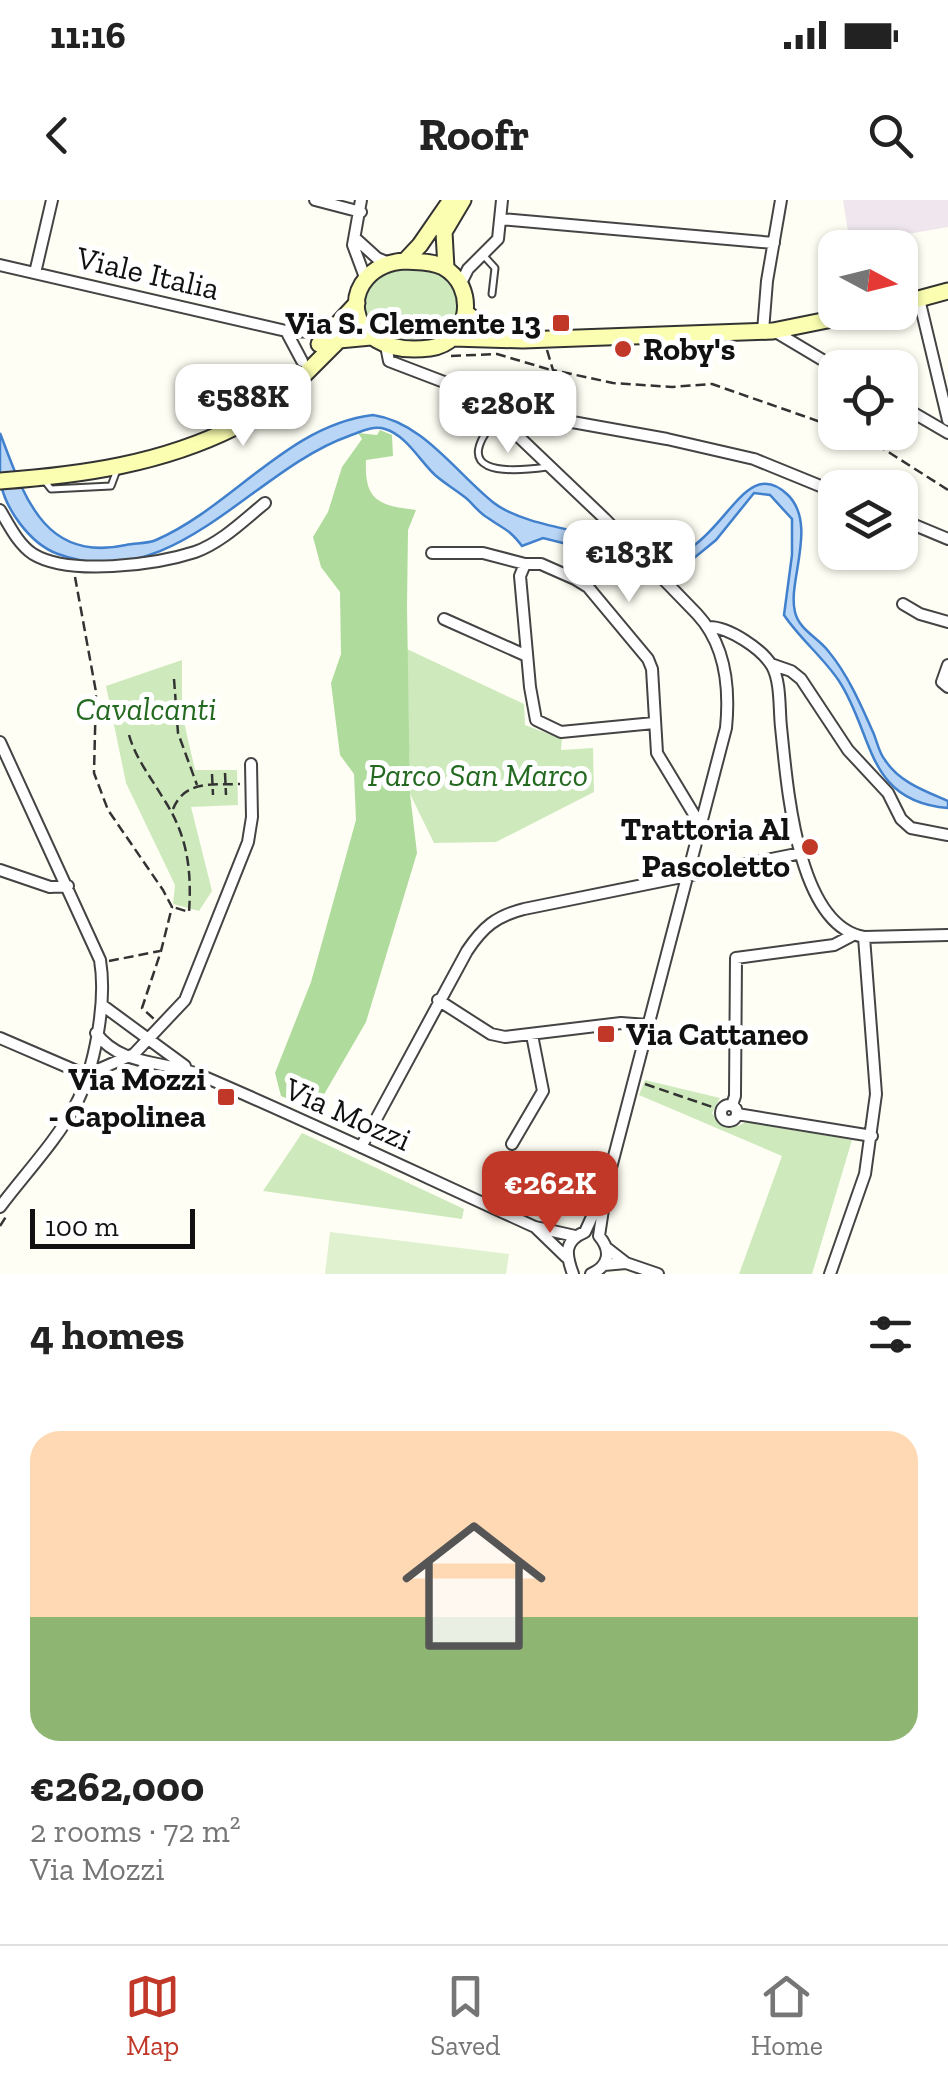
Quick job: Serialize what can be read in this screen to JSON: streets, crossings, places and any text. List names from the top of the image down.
{
  "streets": {
    "street": ["Viale Italia", "Via Mozzi"]
  },
  "parks": ["Cavalcanti", "Parco San Marco"],
  "places": {
    "transit": ["Via S. Clemente 13", "Via Cattaneo", "Via Mozzi - Capolinea"],
    "other": ["Roby's", "Trattoria Al Pascoletto"]
  },
  "scale_bar": "100 m",
  "north": "right",
  "page": {
    "status": "11:16",
    "header": "Roofr",
    "price": [
      "€588K",
      "€280K",
      "€183K",
      "€262K"
    ],
    "scale": "100 m",
    "heading": "4 homes",
    "list": [
      {
        "name": "€262,000",
        "note": "2 rooms · 72 m² · Via Mozzi"
      }
    ],
    "tabs": ["Map", "Saved", "Home"]
  }
}
